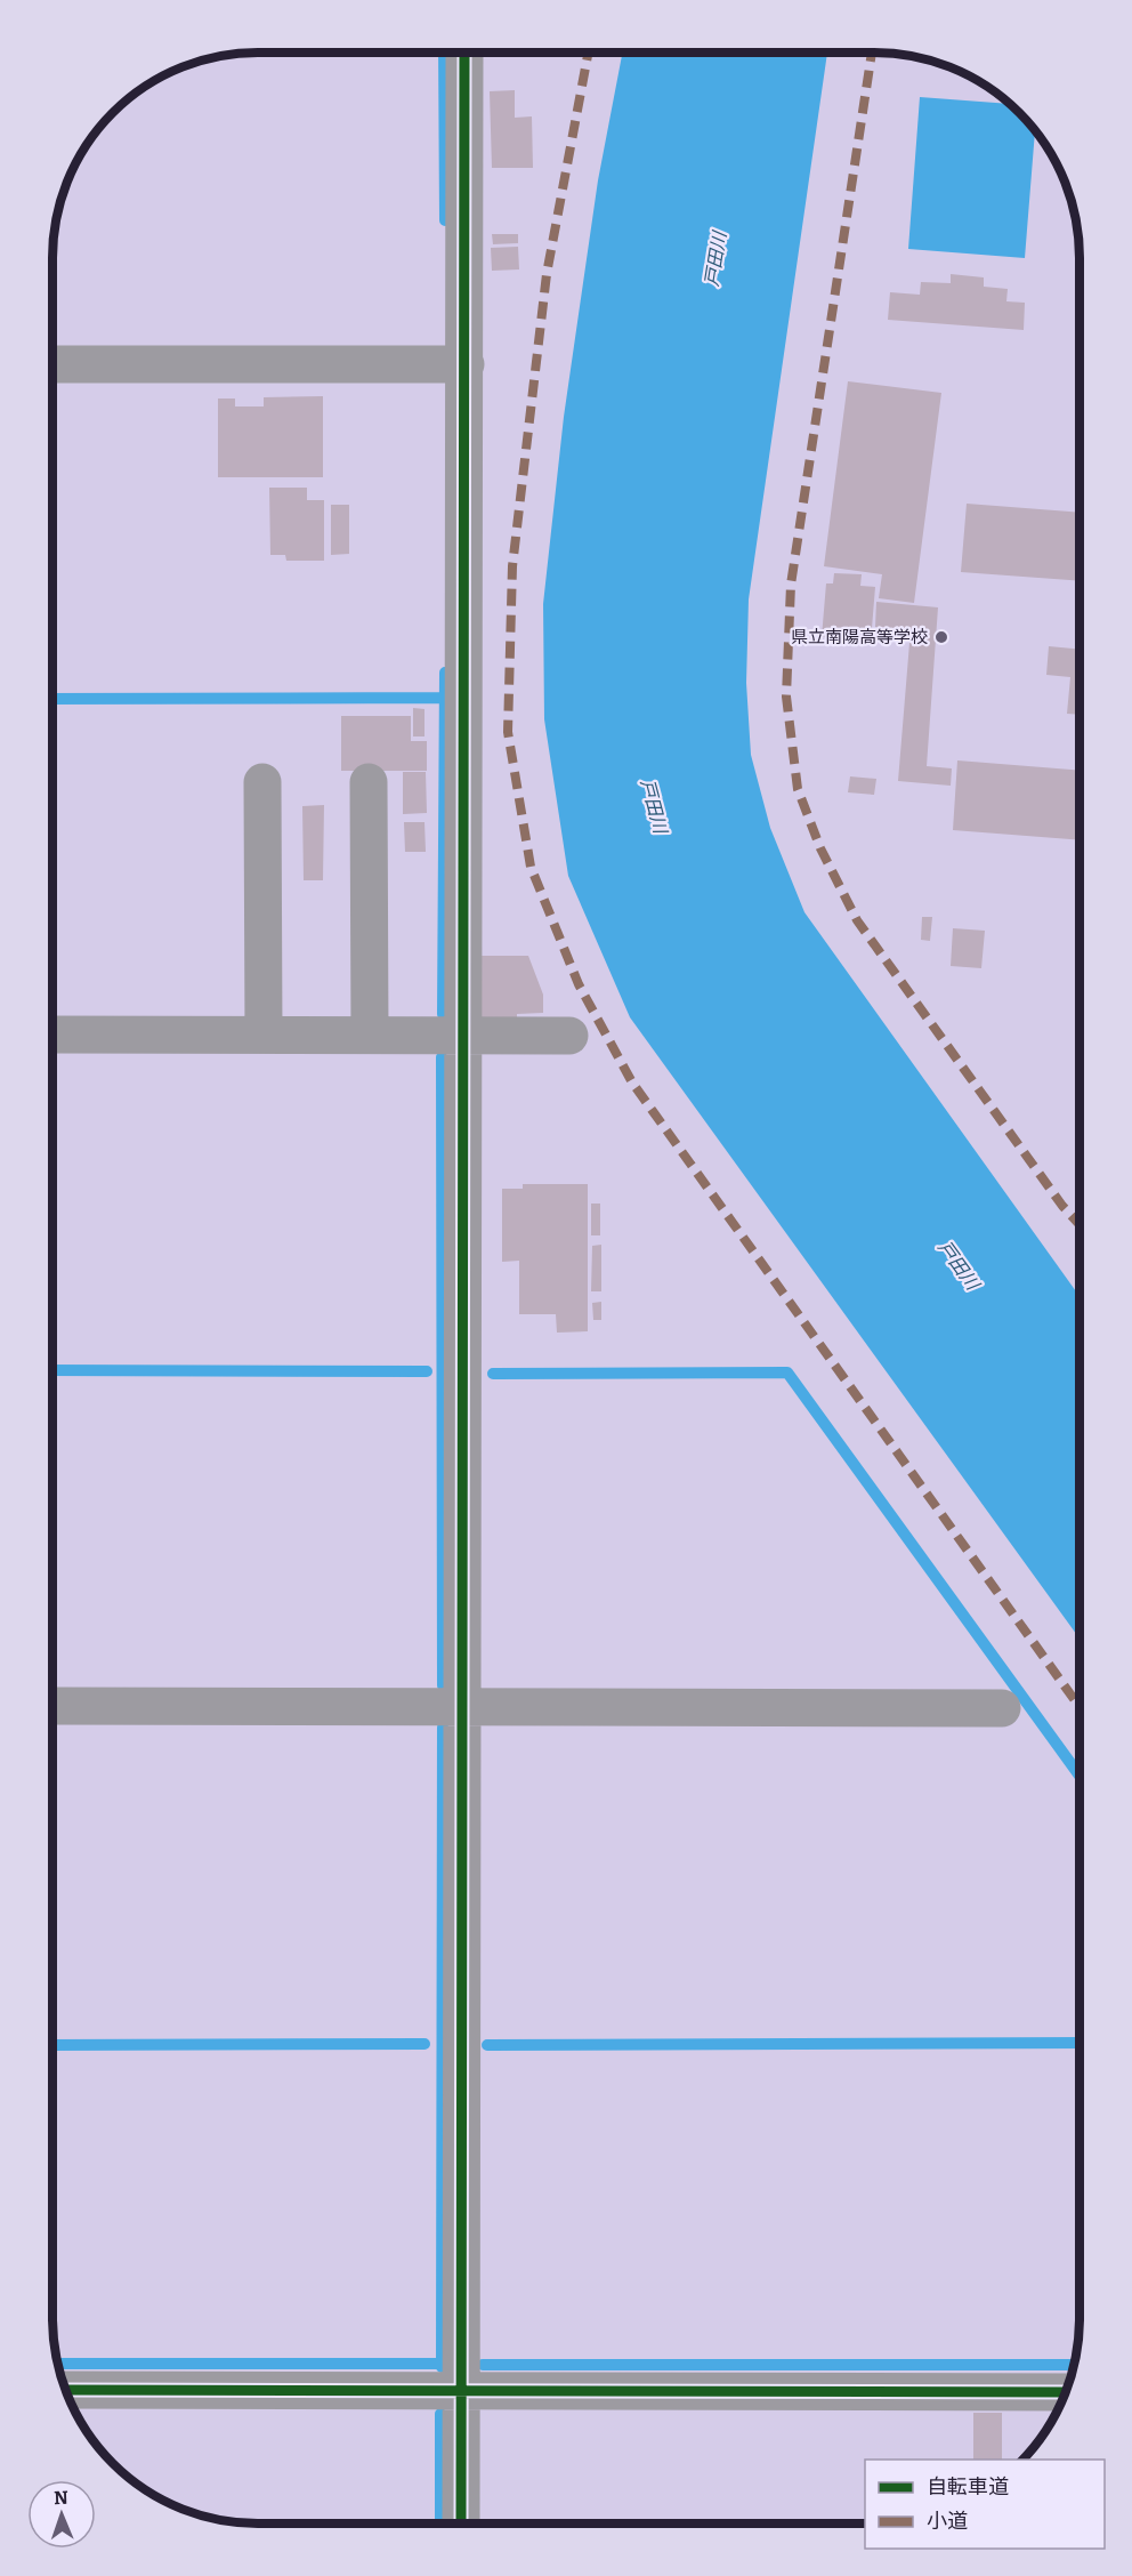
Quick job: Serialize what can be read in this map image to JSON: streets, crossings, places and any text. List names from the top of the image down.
{
  "water": ["戸田川"],
  "places": ["県立南陽高等学校"],
  "legend": ["自転車道", "小道"],
  "north": "top"
}
